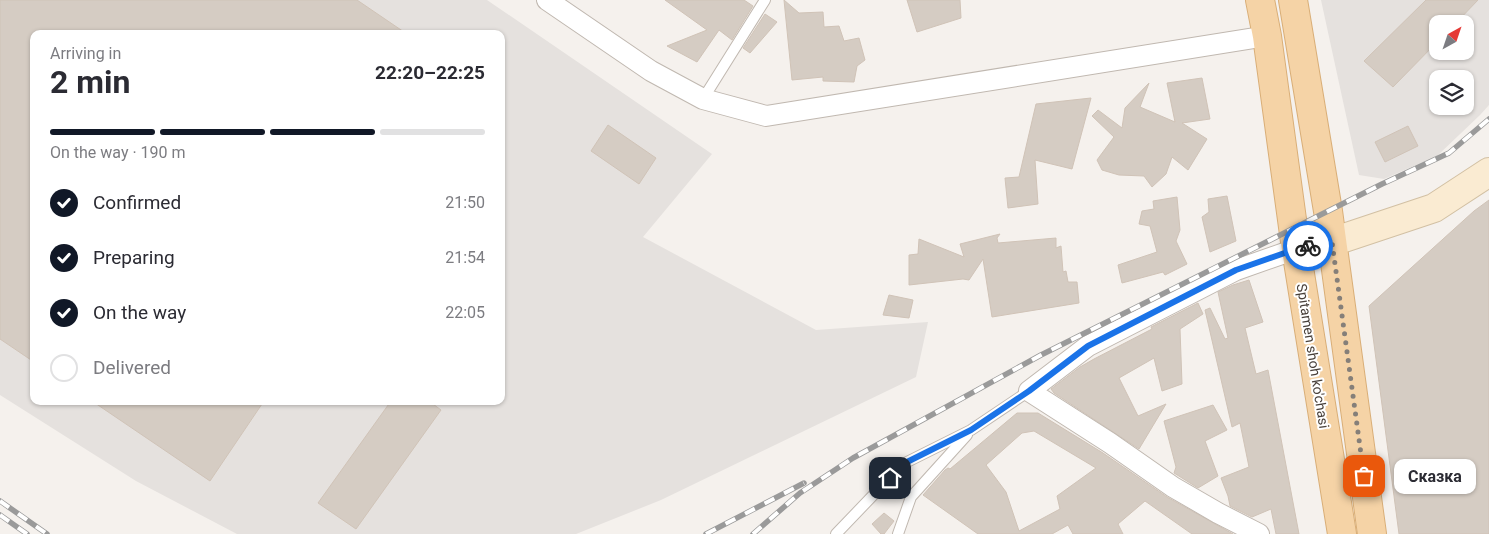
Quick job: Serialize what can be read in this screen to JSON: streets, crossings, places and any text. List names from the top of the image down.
{
  "streets": {
    "main road": ["Spitamen shoh ko'chasi"]
  },
  "places": ["Сказка"],
  "north": "top right",
  "page": {
    "heading": ["2 min", "Arriving in", "22:20–22:25"],
    "bar": "On the way · 190 m",
    "list": [
      ["Confirmed", "21:50"],
      ["Preparing", "21:54"],
      ["On the way", "22:05"],
      "Delivered"
    ],
    "bubble": "Сказка"
  }
}
